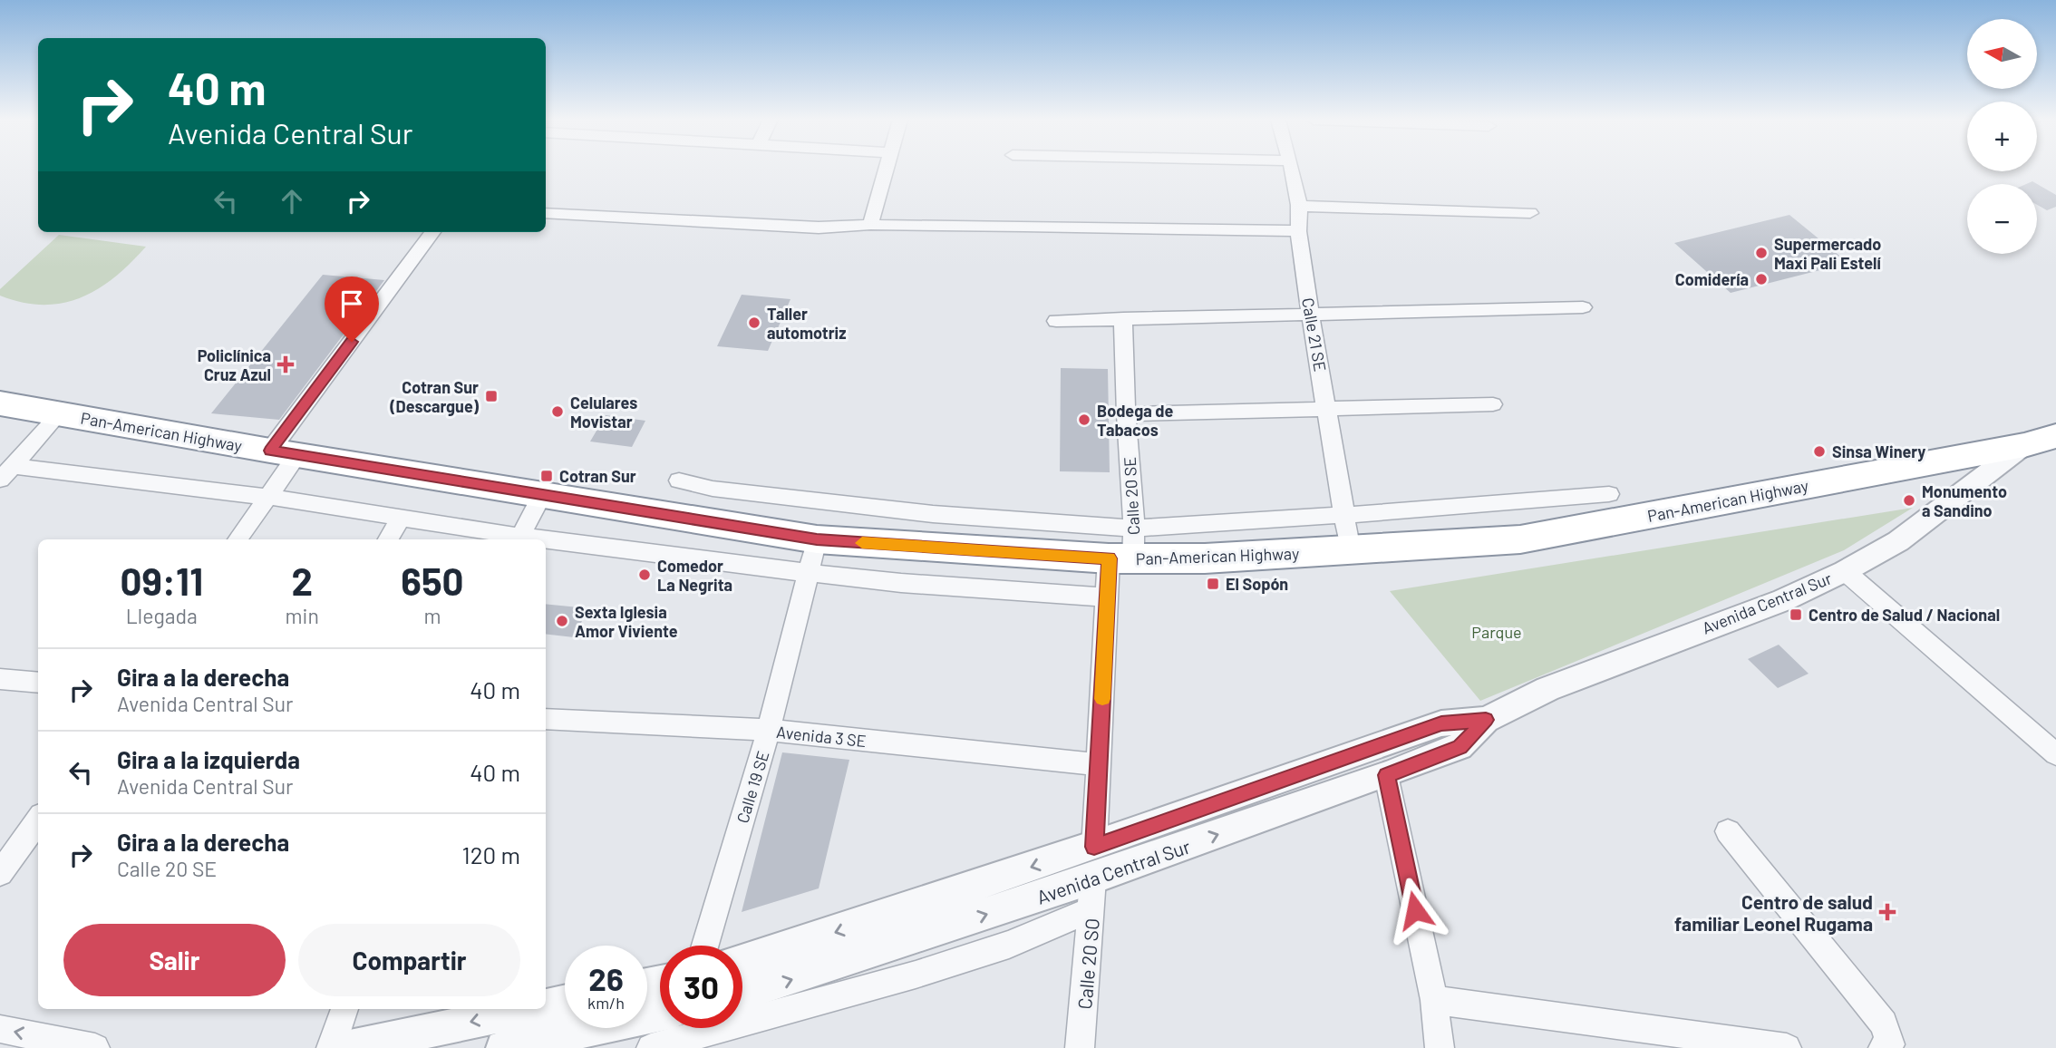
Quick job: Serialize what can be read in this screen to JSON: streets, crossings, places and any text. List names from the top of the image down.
{
  "streets": {
    "highway": ["Pan-American Highway"],
    "street": [
      "Calle 21 SE",
      "Calle 20 SE",
      "Avenida Central Sur",
      "Avenida 3 SE",
      "Calle 19 SE",
      "Calle 20 SO"
    ]
  },
  "crossings": [
    ["Calle 21 SE", "Pan-American Highway"],
    ["Pan-American Highway", "Calle 20 SE"],
    ["Pan-American Highway", "Avenida Central Sur"],
    ["Pan-American Highway", "Calle 19 SE"],
    ["Calle 20 SE", "Avenida Central Sur"],
    ["Calle 20 SE", "Avenida 3 SE"],
    ["Avenida Central Sur", "Calle 20 SO"],
    ["Avenida 3 SE", "Calle 19 SE"]
  ],
  "parks": ["Parque"],
  "places": {
    "other": [
      "Supermercado Maxi Pali Estelí",
      "Comidería",
      "Taller automotriz",
      "Celulares Movistar",
      "Bodega de Tabacos",
      "Sinsa Winery",
      "Monumento a Sandino",
      "Comedor La Negrita",
      "Sexta Iglesia Amor Viviente"
    ],
    "health": ["Policlínica Cruz Azul", "Centro de salud familiar Leonel Rugama"],
    "transit": [
      "Cotran Sur (Descargue)",
      "Cotran Sur",
      "El Sopón",
      "Centro de Salud / Nacional"
    ]
  },
  "north": "left",
  "page": {
    "map_buttons": ["+", "−"],
    "turn": ["40 m", "Avenida Central Sur"],
    "eta": [
      "09:11",
      "Llegada",
      "2",
      "min",
      "650",
      "m"
    ],
    "list": [
      {
        "name": "Gira a la derecha",
        "note": "Avenida Central Sur",
        "value": "40 m"
      },
      {
        "name": "Gira a la izquierda",
        "note": "Avenida Central Sur",
        "value": "40 m"
      },
      {
        "name": "Gira a la derecha",
        "note": "Calle 20 SE",
        "value": "120 m"
      }
    ],
    "buttons": ["Salir", "Compartir"],
    "speed": "26 km/h",
    "limit": "30"
  }
}
